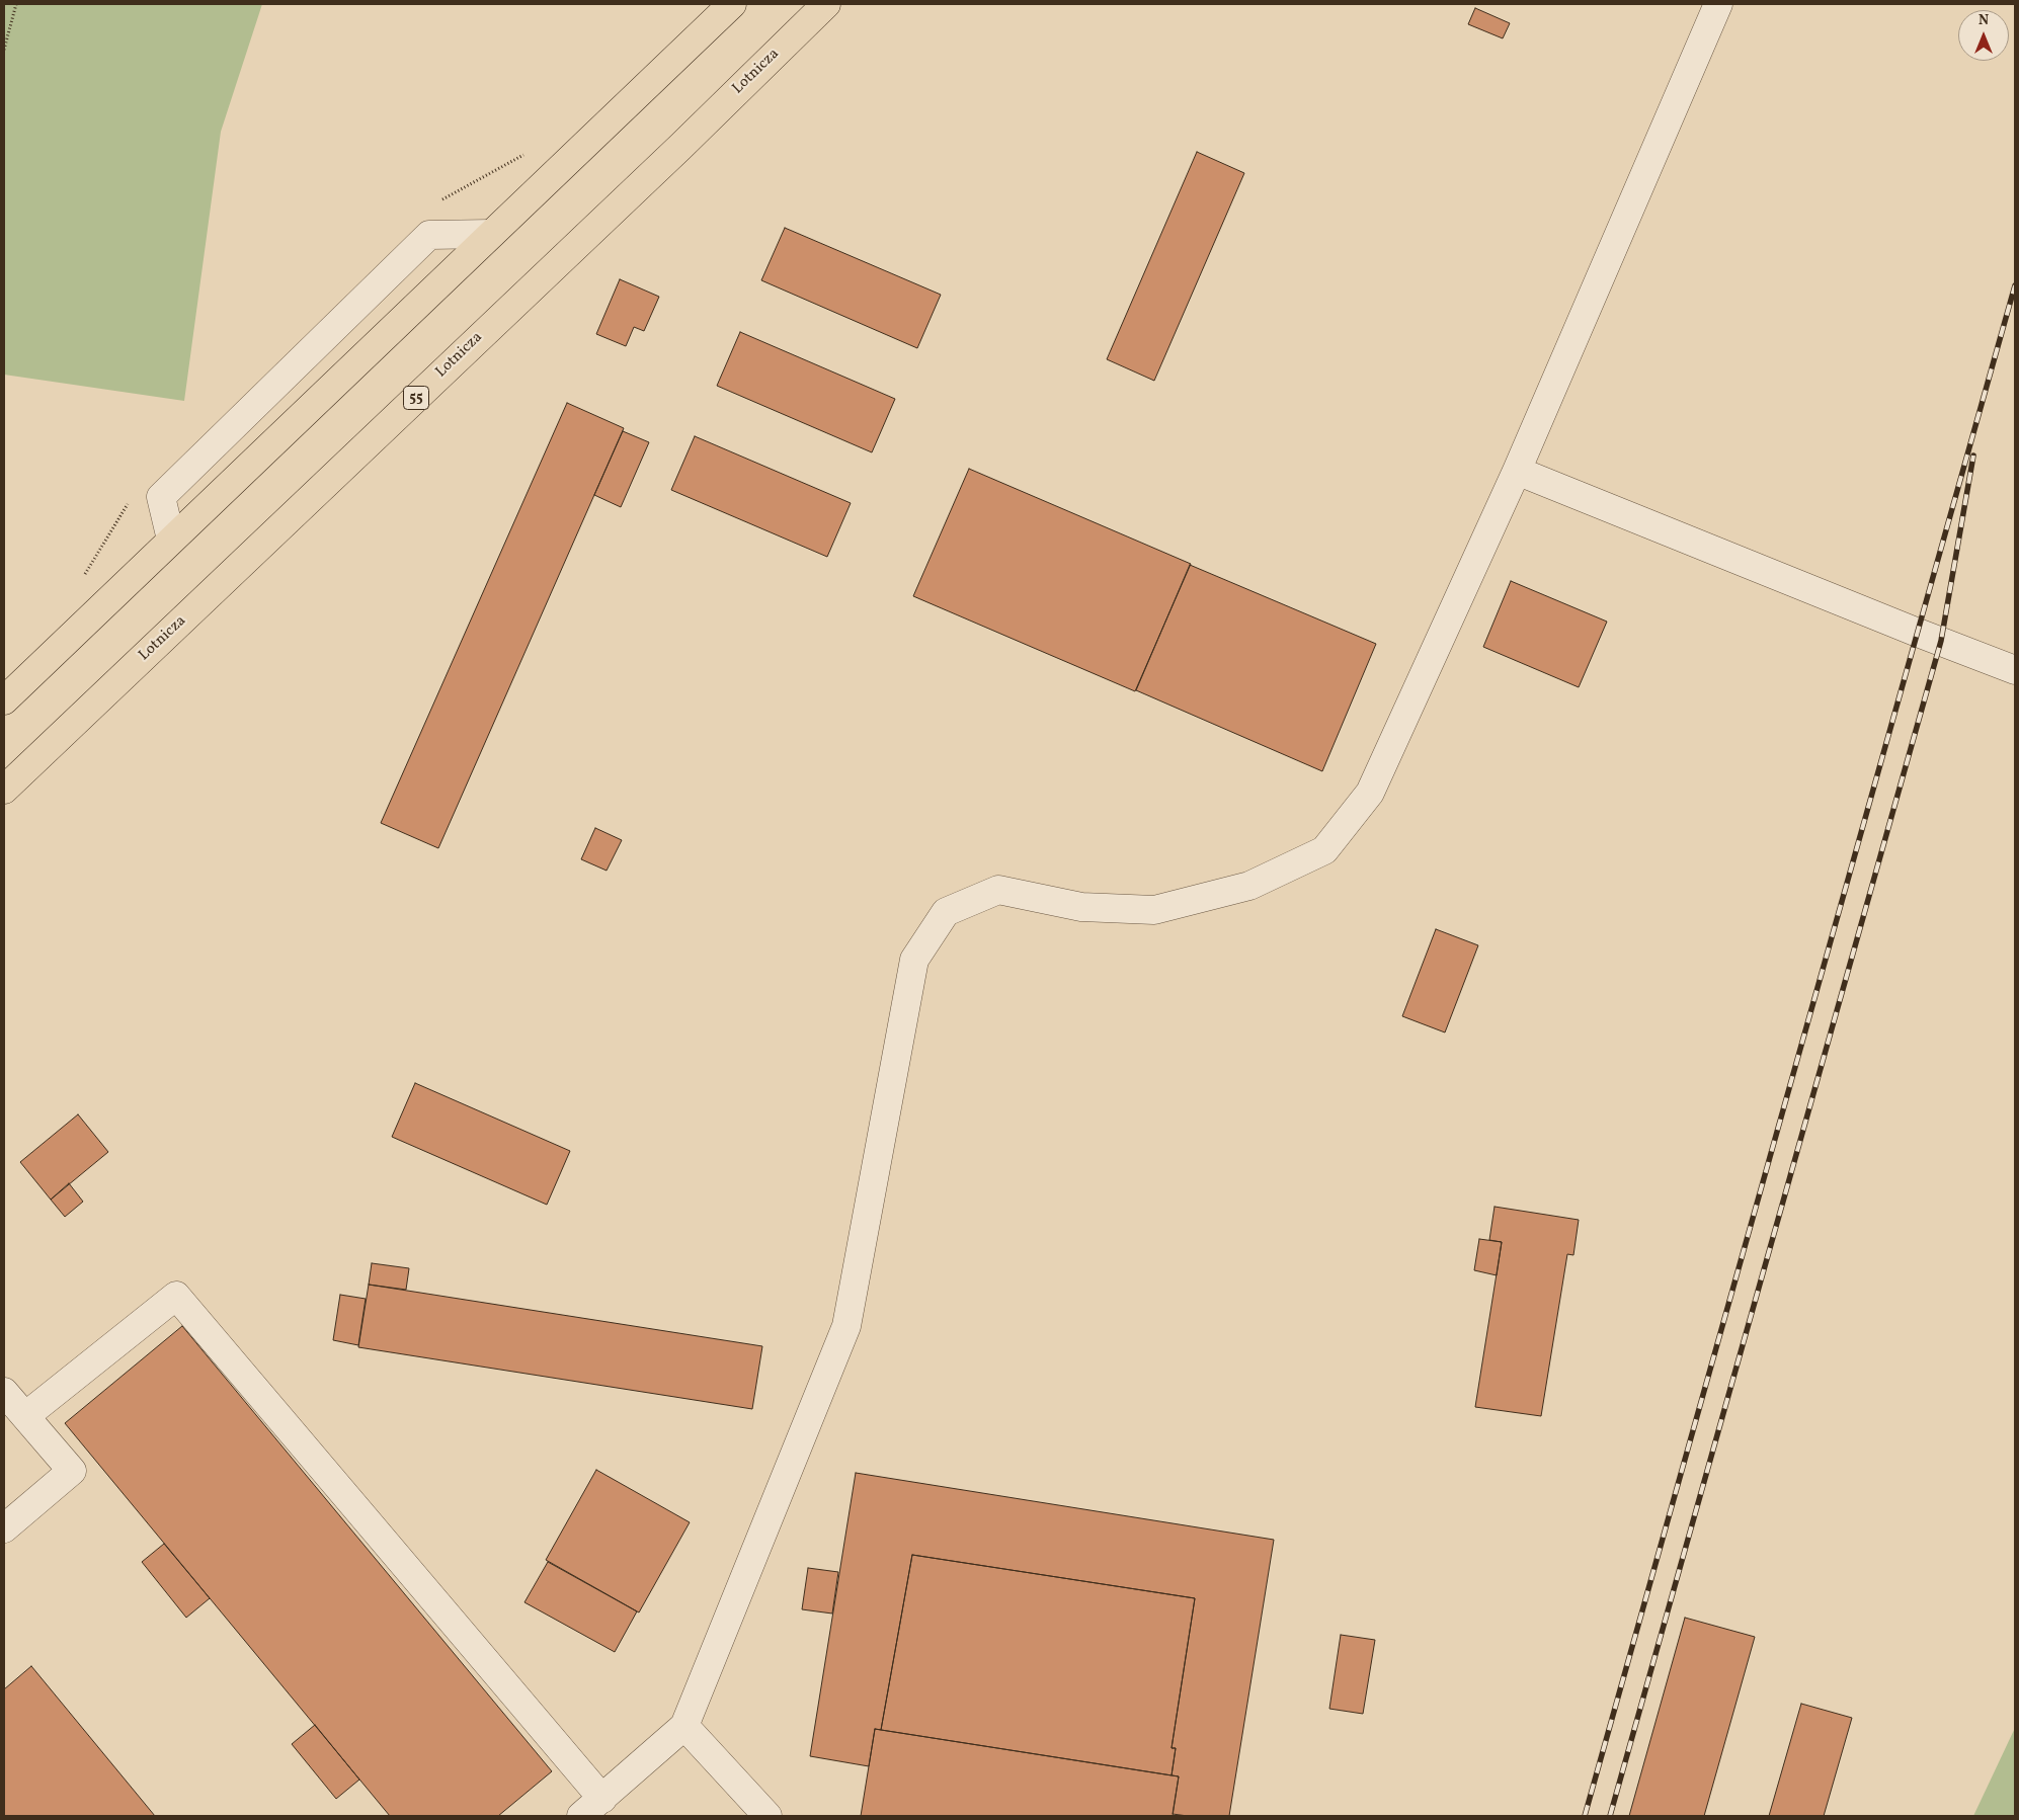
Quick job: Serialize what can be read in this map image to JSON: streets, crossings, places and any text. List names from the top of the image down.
{
  "streets": {
    "main road": ["Lotnicza", "55"]
  },
  "north": "top"
}
